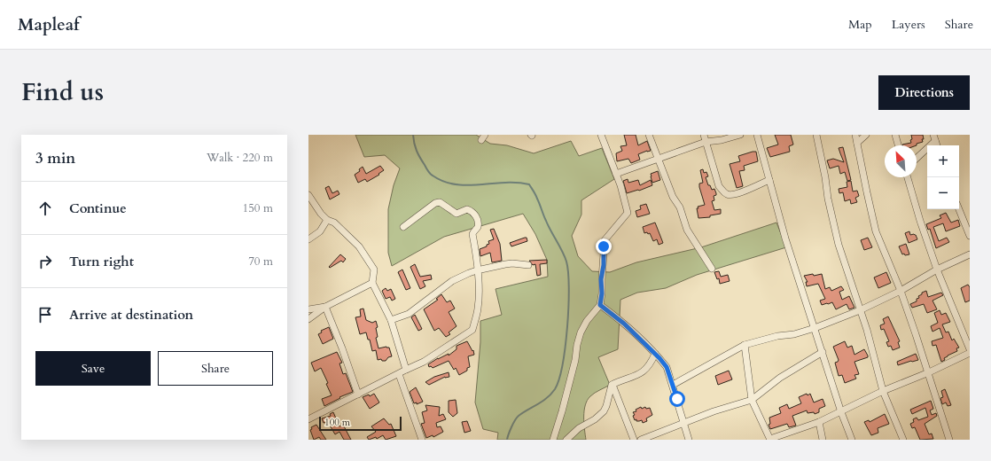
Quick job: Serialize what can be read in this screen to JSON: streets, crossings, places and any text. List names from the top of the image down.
{
  "scale_bar": "100 m",
  "north": "top left",
  "page": {
    "header": "Mapleaf",
    "nav": ["Map", "Layers", "Share"],
    "title": "Find us",
    "buttons": [
      "Directions",
      ["Save", "Share"]
    ],
    "heading": ["3 min", "Walk · 220 m"],
    "map_buttons": ["+", "−"],
    "list": [
      ["Continue", "150 m"],
      ["Turn right", "70 m"],
      "Arrive at destination"
    ],
    "scale": "100 m"
  }
}
